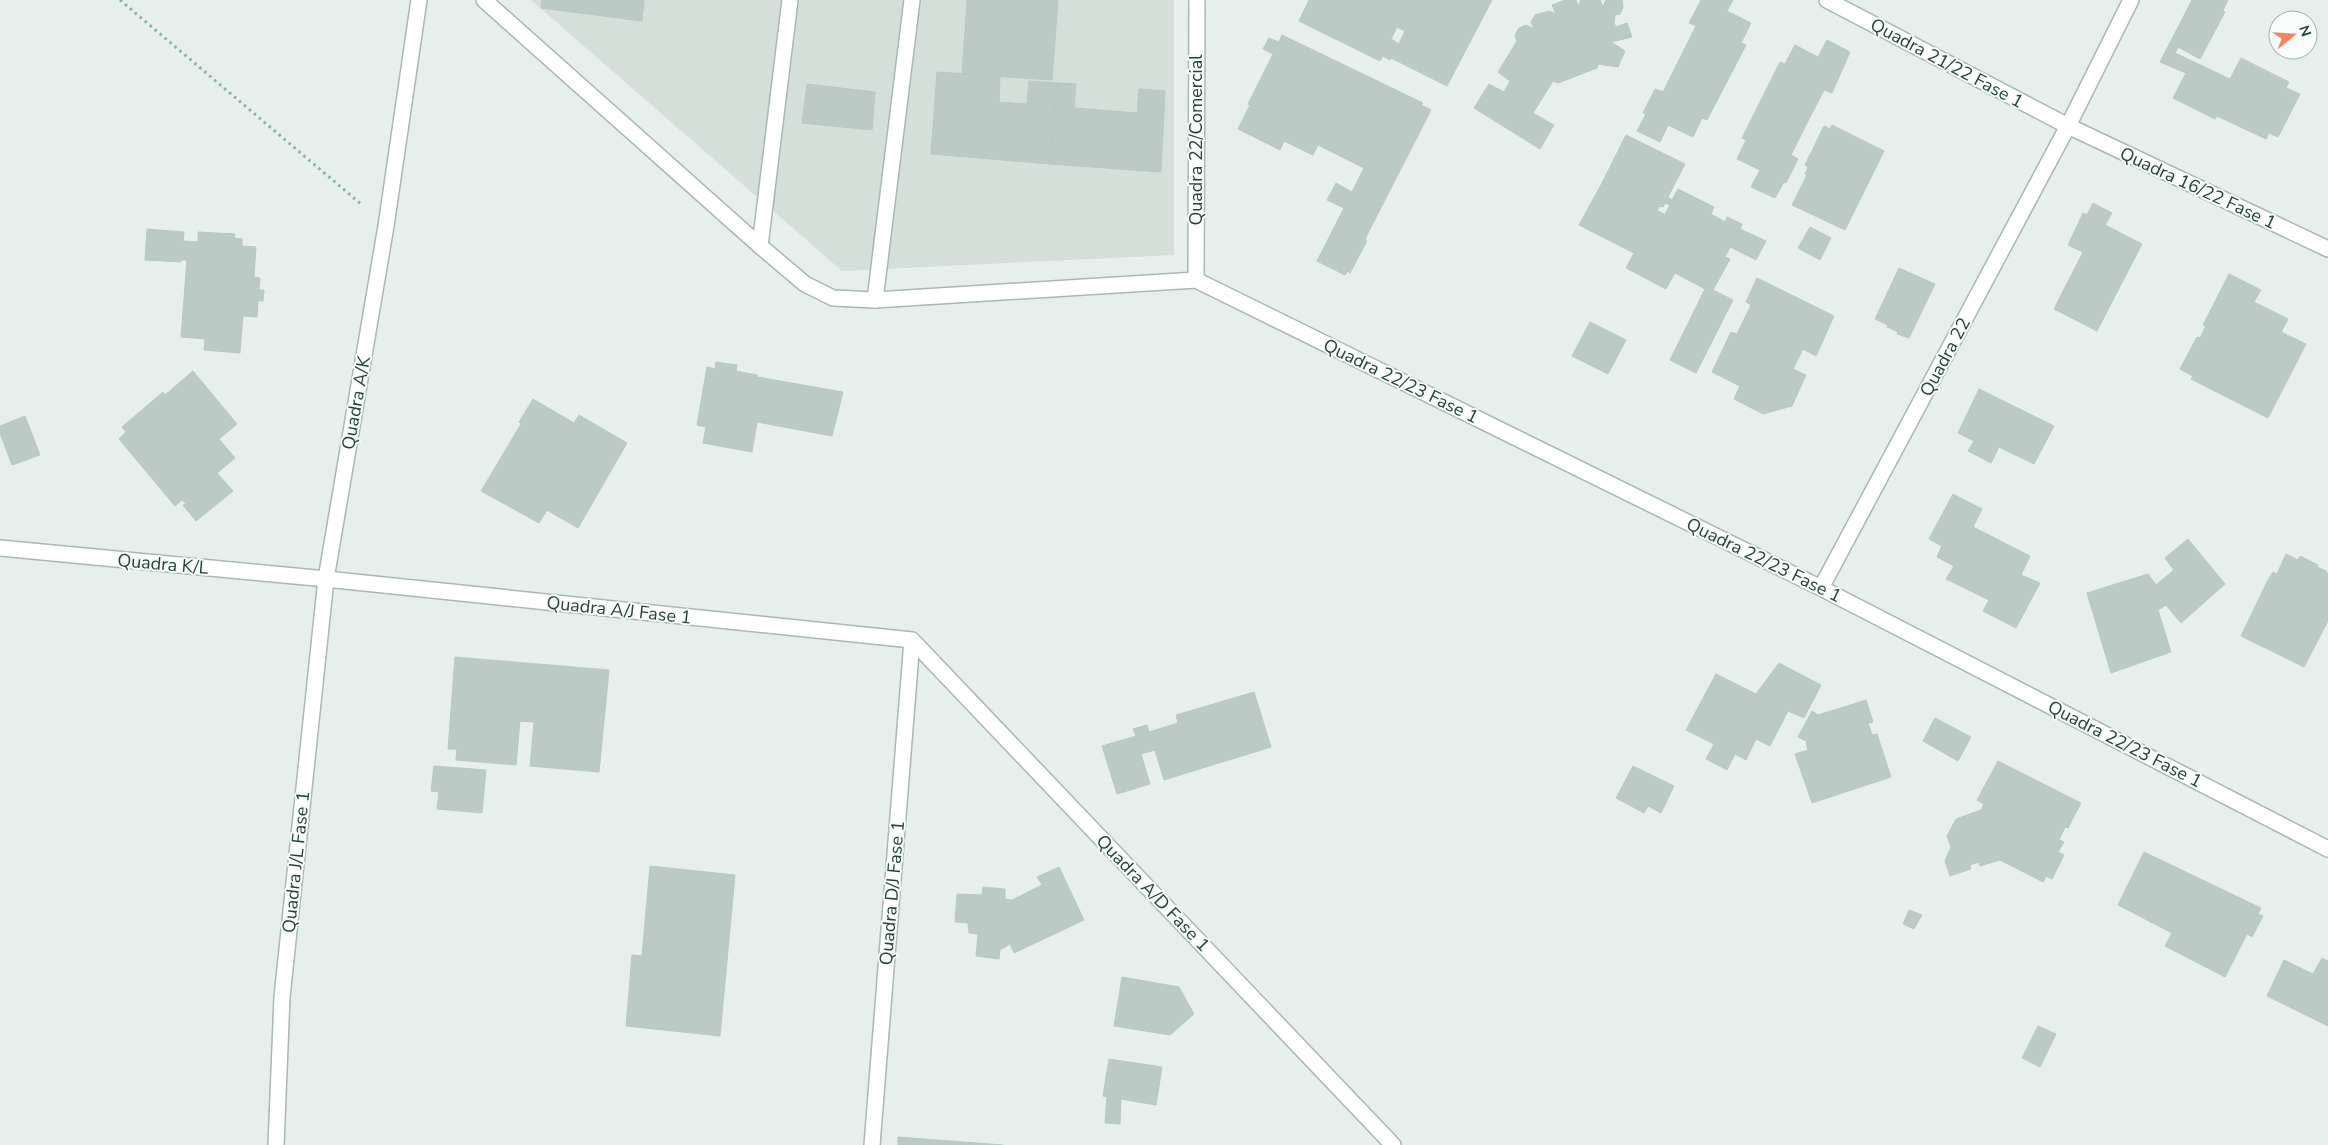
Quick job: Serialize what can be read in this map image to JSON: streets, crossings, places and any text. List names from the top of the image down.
{
  "streets": {
    "street": [
      "Quadra 21/22 Fase 1",
      "Quadra 22/Comercial",
      "Quadra 16/22 Fase 1",
      "Quadra 22",
      "Quadra 22/23 Fase 1",
      "Quadra A/K",
      "Quadra K/L",
      "Quadra A/J Fase 1",
      "Quadra J/L Fase 1",
      "Quadra D/J Fase 1",
      "Quadra A/D Fase 1"
    ]
  },
  "crossings": [
    ["Quadra 21/22 Fase 1", "Quadra 16/22 Fase 1"],
    ["Quadra 21/22 Fase 1", "Quadra 22"],
    ["Quadra 22/Comercial", "Quadra 22/23 Fase 1"],
    ["Quadra 16/22 Fase 1", "Quadra 22"],
    ["Quadra 22", "Quadra 22/23 Fase 1"],
    ["Quadra A/K", "Quadra K/L"],
    ["Quadra A/K", "Quadra A/J Fase 1"],
    ["Quadra A/K", "Quadra J/L Fase 1"],
    ["Quadra K/L", "Quadra A/J Fase 1"],
    ["Quadra K/L", "Quadra J/L Fase 1"],
    ["Quadra A/J Fase 1", "Quadra J/L Fase 1"],
    ["Quadra A/J Fase 1", "Quadra D/J Fase 1"],
    ["Quadra A/J Fase 1", "Quadra A/D Fase 1"],
    ["Quadra D/J Fase 1", "Quadra A/D Fase 1"]
  ],
  "north": "right"
}
